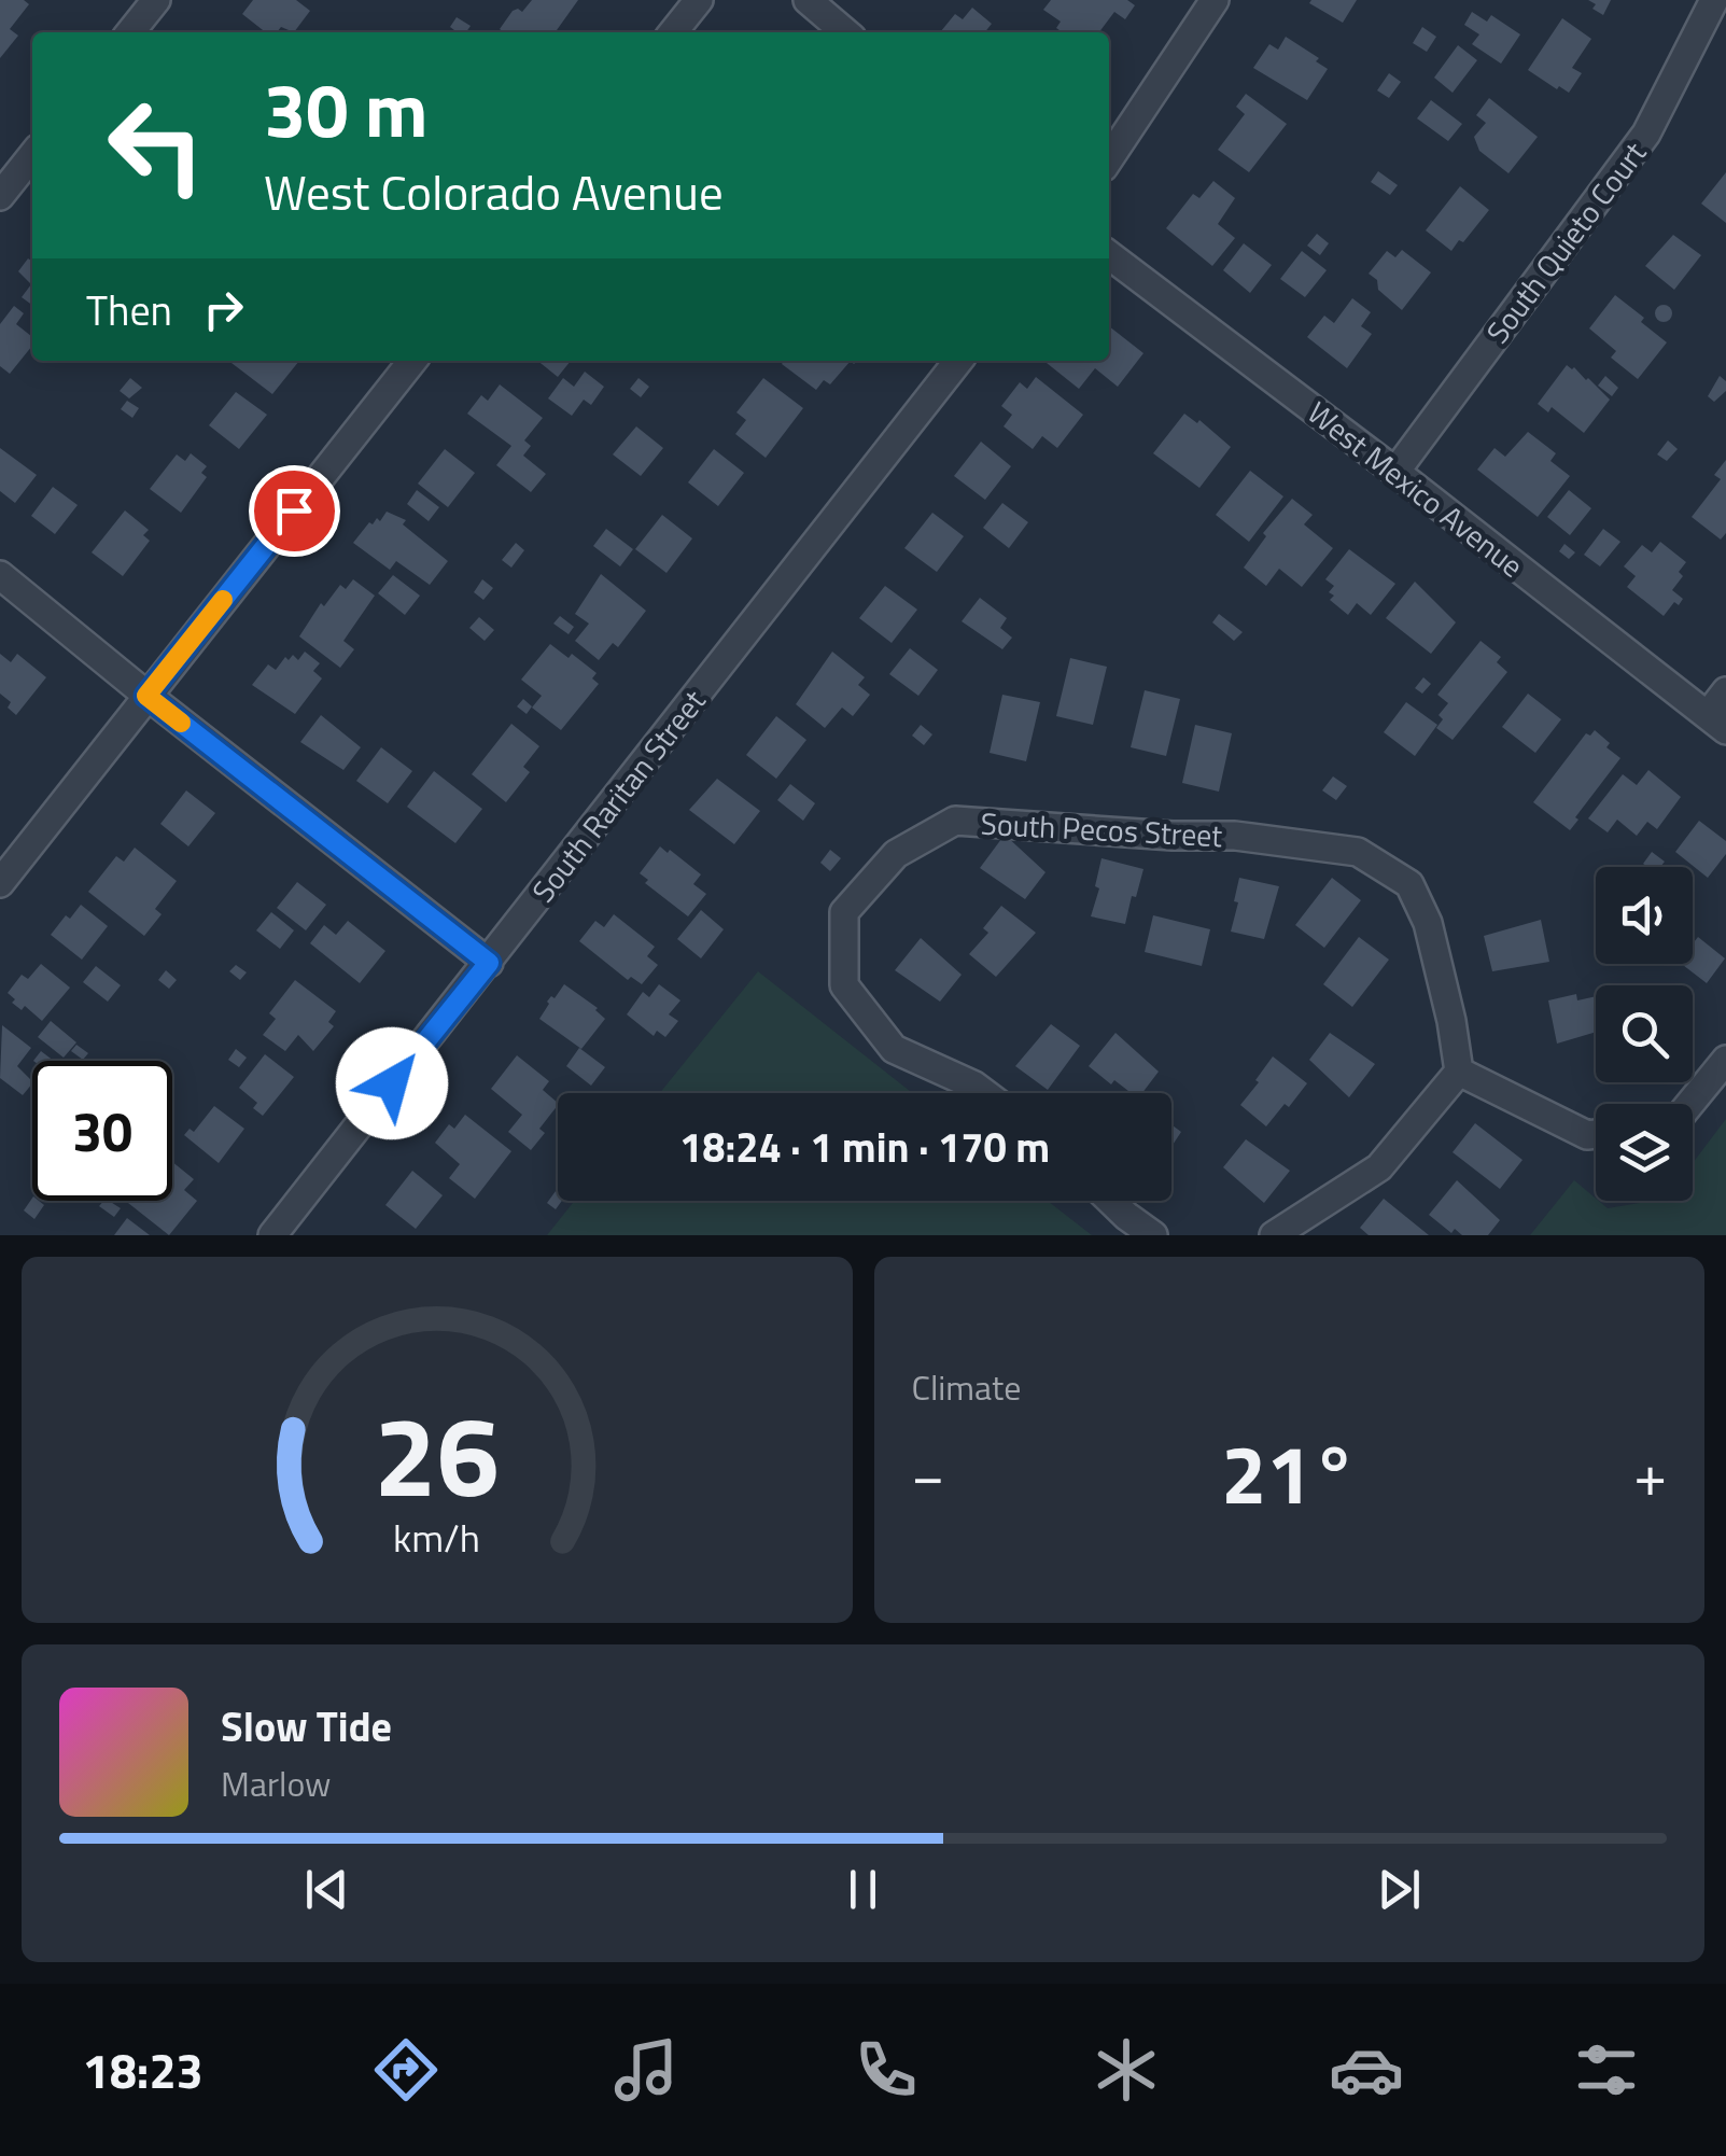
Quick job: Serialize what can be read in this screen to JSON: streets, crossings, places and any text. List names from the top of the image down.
{
  "streets": {
    "street": [
      "South Quieto Court",
      "West Mexico Avenue",
      "South Raritan Street",
      "South Pecos Street"
    ]
  },
  "crossings": [
    ["South Quieto Court", "West Mexico Avenue"]
  ],
  "page": {
    "turn": ["30 m", "West Colorado Avenue"],
    "then": "Then",
    "limit": "30",
    "trip": "18:24 · 1 min · 170 m",
    "tile": "Climate",
    "heat": ["−", "21°", "+"],
    "song": ["Slow Tide", "Marlow"],
    "tabs": "18:23",
    "gauge": ["26", "km/h"]
  }
}
